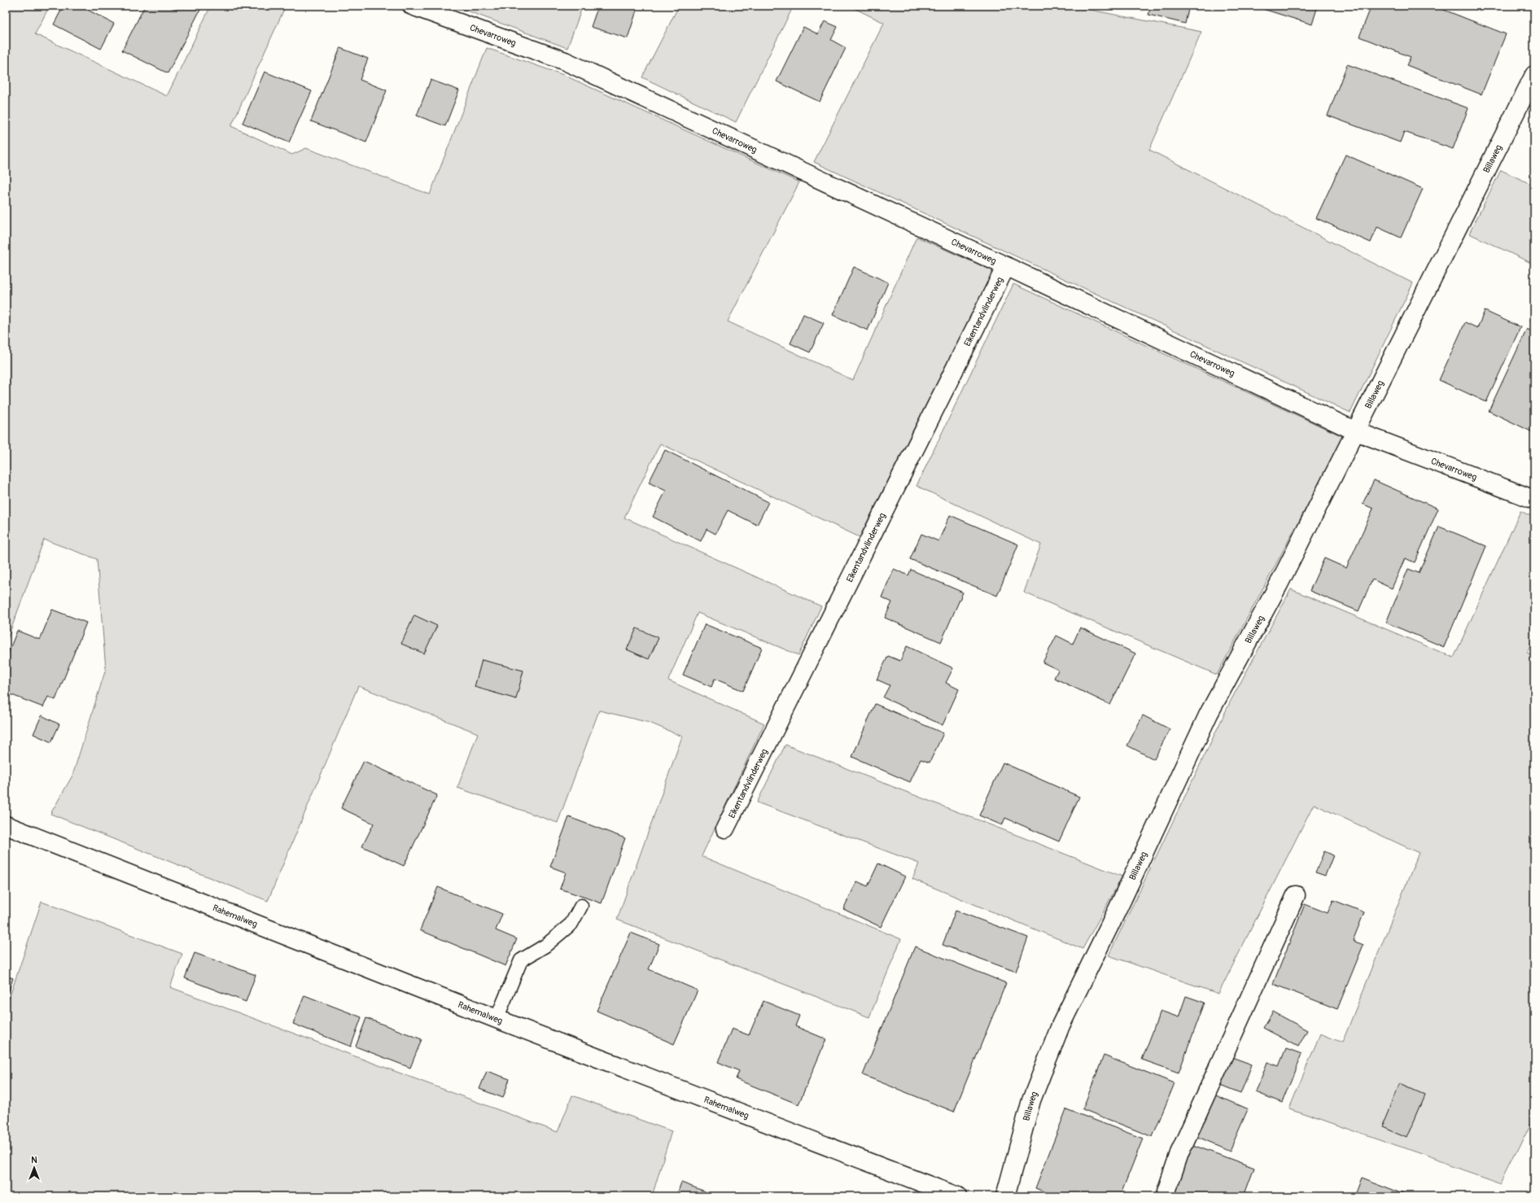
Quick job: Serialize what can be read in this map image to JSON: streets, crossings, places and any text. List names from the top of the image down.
{
  "streets": {
    "street": [
      "Chevarroweg",
      "Billaweg",
      "Eikentandvlinderweg",
      "Rahemalweg"
    ]
  },
  "crossings": [
    ["Chevarroweg", "Billaweg"],
    ["Chevarroweg", "Eikentandvlinderweg"]
  ],
  "north": "top"
}
